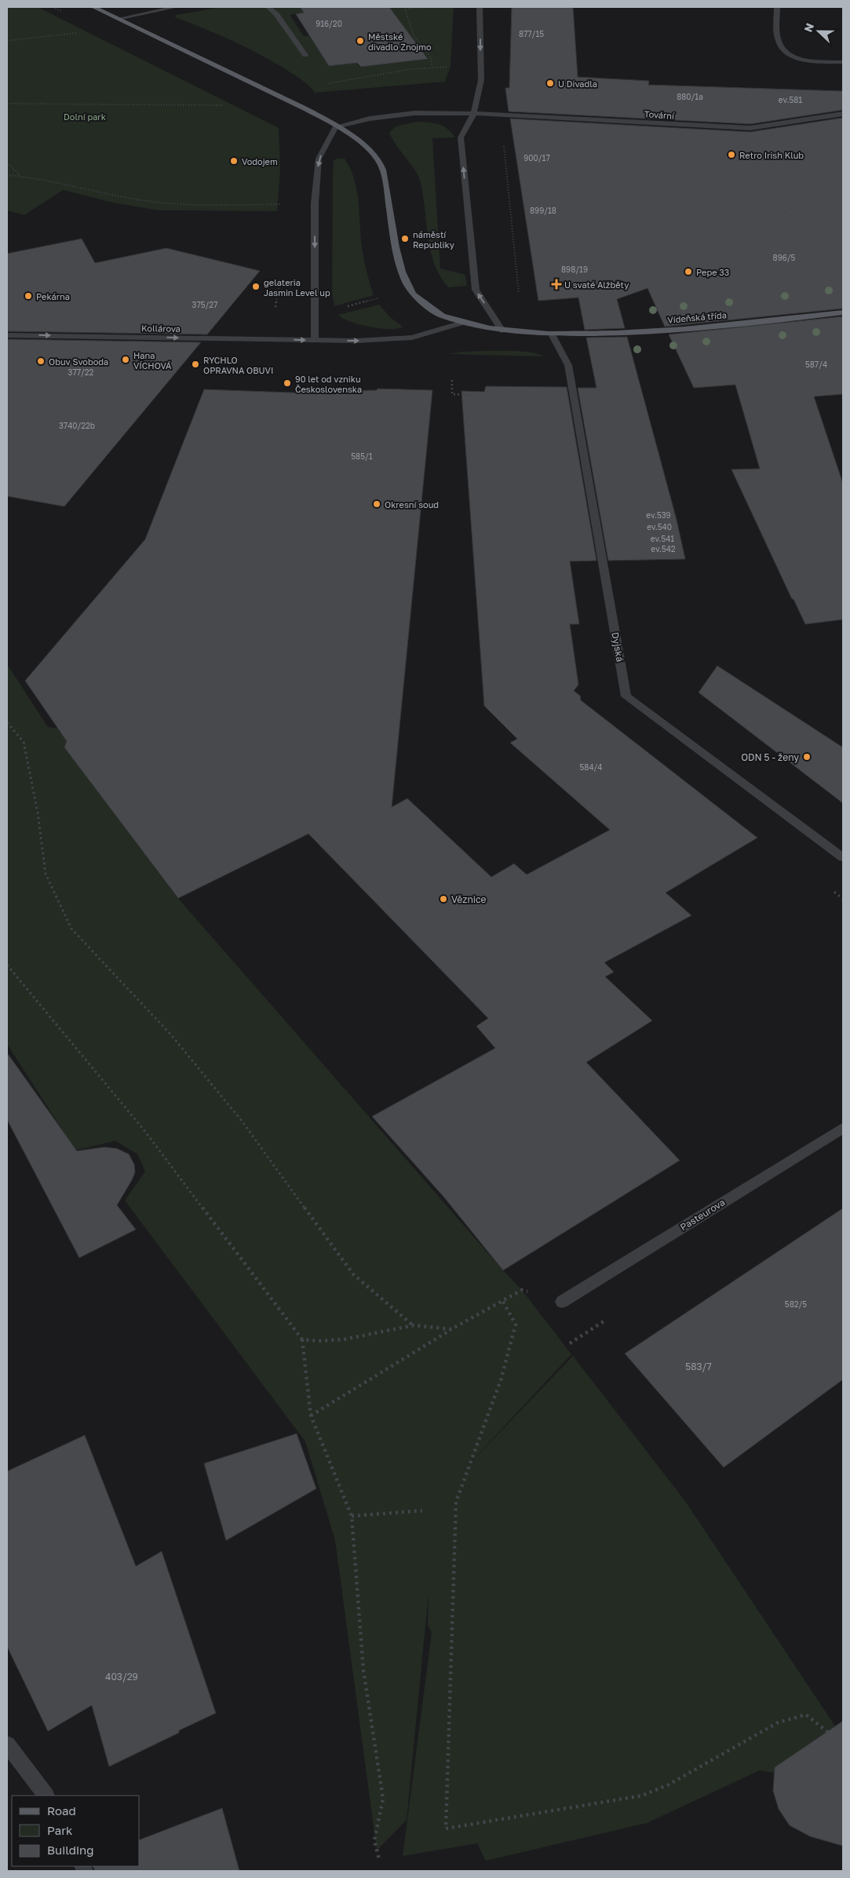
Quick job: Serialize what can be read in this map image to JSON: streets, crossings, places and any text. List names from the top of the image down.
{
  "streets": {
    "main road": ["Vídeňská třída"],
    "street": [
      "Tovární",
      "Kollárova",
      "Dyjská",
      "Pasteurova"
    ]
  },
  "crossings": [
    ["Vídeňská třída", "Dyjská"]
  ],
  "one_way": ["Kollárova"],
  "parks": ["Dolní park"],
  "places": {
    "other": [
      "Městské divadlo Znojmo",
      "U Divadla",
      "Retro Irish Klub",
      "Vodojem",
      "náměstí Republiky",
      "Pepe 33",
      "gelateria Jasmin Level up",
      "Pekárna",
      "Hana VÍCHOVÁ",
      "Obuv Svoboda",
      "RYCHLO OPRAVNA OBUVI",
      "90 let od vzniku Československa",
      "Okresní soud",
      "ODN 5 - ženy",
      "Věznice"
    ],
    "health": ["U svaté Alžběty"]
  },
  "house_numbers": [
    "916/20",
    "877/15",
    "880/1a",
    "ev.581",
    "900/17",
    "899/18",
    "896/5",
    "898/19",
    "375/27",
    "587/4",
    "377/22",
    "3740/22b",
    "585/1",
    "ev.539",
    "ev.540",
    "ev.541",
    "ev.542",
    "584/4",
    "582/5",
    "583/7",
    "403/29"
  ],
  "legend": ["Road", "Park", "Building"],
  "north": "left"
}
